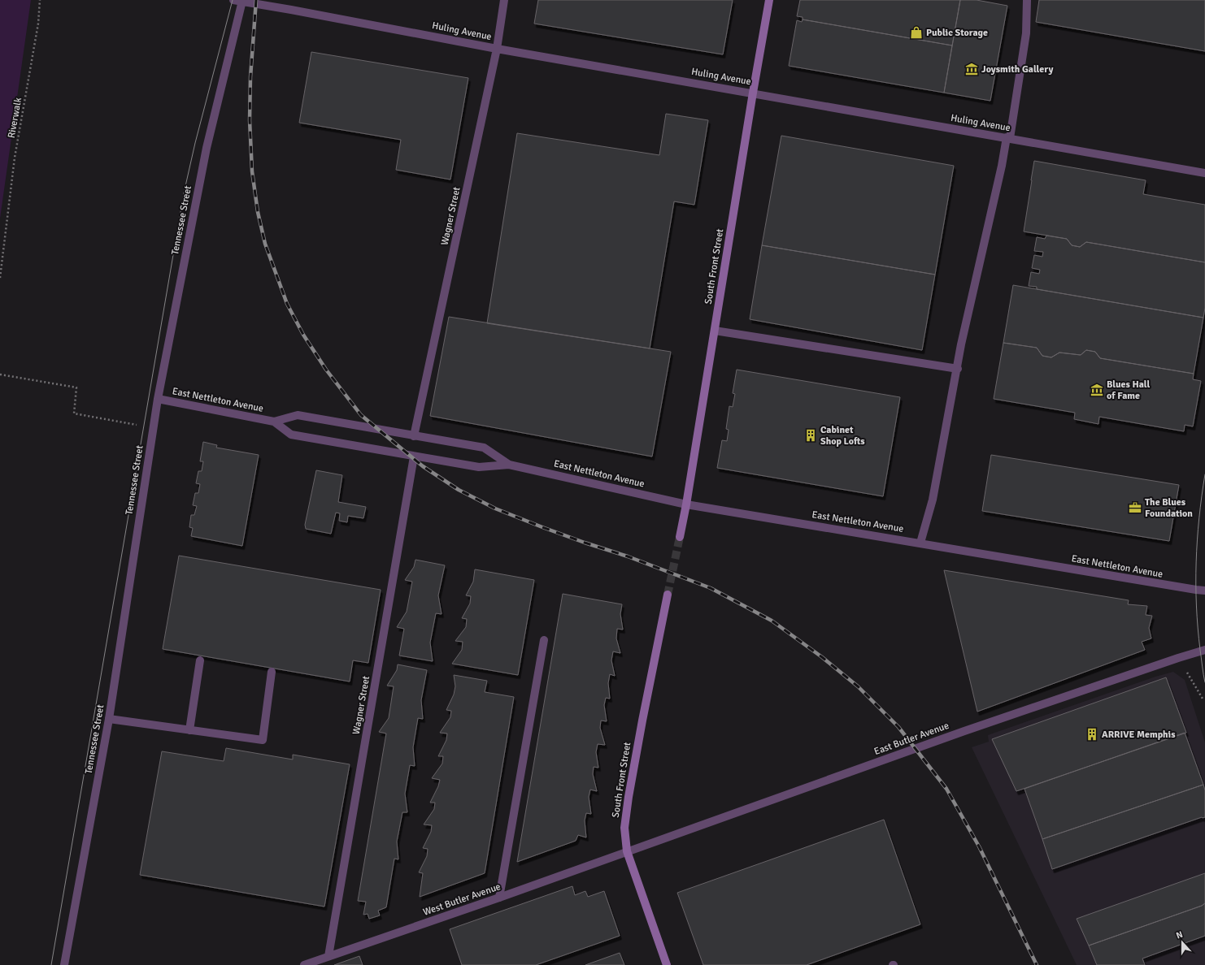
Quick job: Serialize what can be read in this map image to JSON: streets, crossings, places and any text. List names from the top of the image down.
{
  "streets": {
    "main road": ["South Front Street"],
    "street": [
      "Huling Avenue",
      "Wagner Street",
      "Tennessee Street",
      "East Nettleton Avenue",
      "East Butler Avenue",
      "West Butler Avenue"
    ],
    "path": ["Riverwalk"]
  },
  "crossings": [
    ["Huling Avenue", "Wagner Street"],
    ["Huling Avenue", "Tennessee Street"],
    ["Huling Avenue", "South Front Street"],
    ["Wagner Street", "East Nettleton Avenue"],
    ["Wagner Street", "West Butler Avenue"],
    ["Tennessee Street", "East Nettleton Avenue"],
    ["South Front Street", "East Nettleton Avenue"],
    ["South Front Street", "East Butler Avenue"],
    ["South Front Street", "West Butler Avenue"],
    ["East Butler Avenue", "West Butler Avenue"]
  ],
  "places": {
    "shop": ["Public Storage"],
    "museum": ["Joysmith Gallery", "Blues Hall of Fame"],
    "building": ["Cabinet Shop Lofts", "ARRIVE Memphis"],
    "office": ["The Blues Foundation"]
  },
  "north": "top"
}
